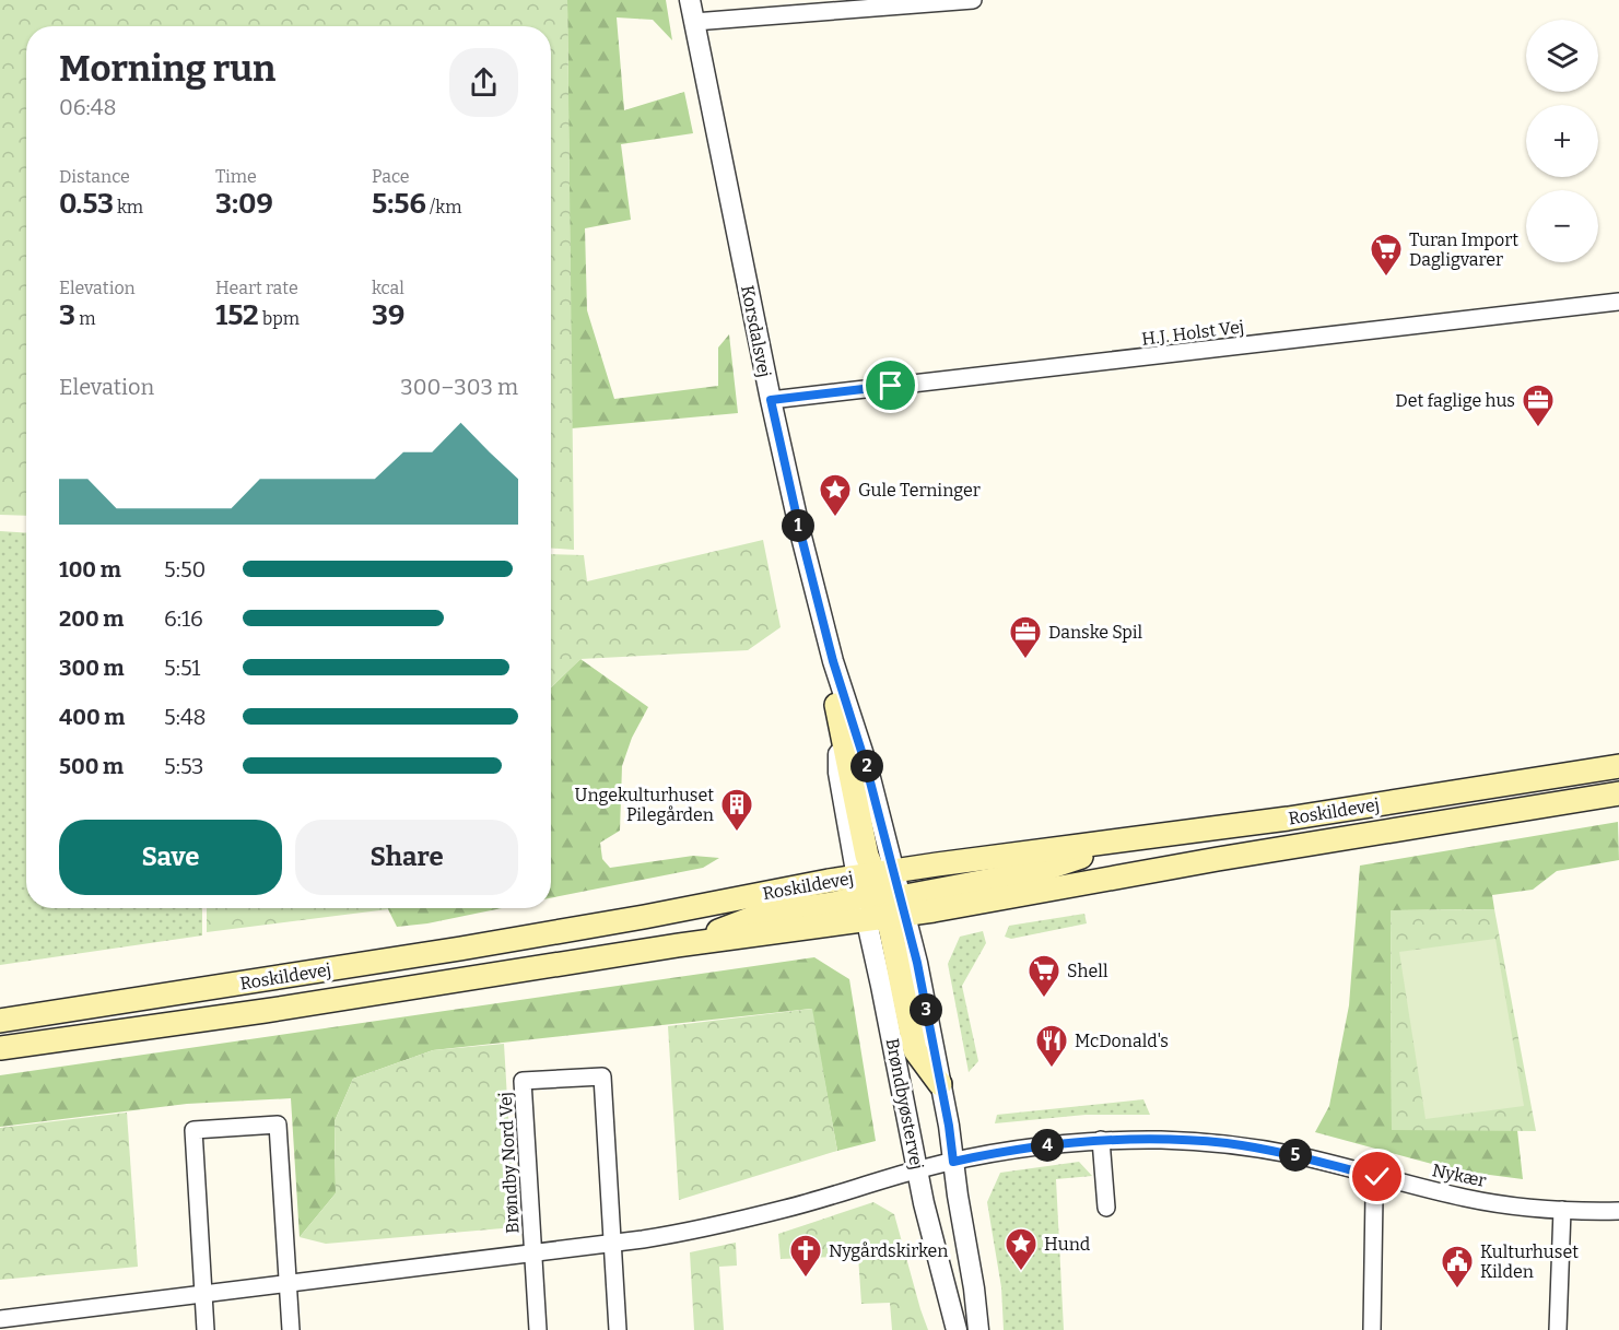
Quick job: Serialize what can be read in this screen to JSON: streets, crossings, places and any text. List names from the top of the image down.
{
  "streets": {
    "main road": ["Roskildevej"],
    "street": [
      "Korsdalsvej",
      "H.J. Holst Vej",
      "Brøndbyøstervej",
      "Brøndby Nord Vej",
      "Nykær"
    ]
  },
  "crossings": [
    ["Korsdalsvej", "H.J. Holst Vej"],
    ["Korsdalsvej", "Roskildevej"],
    ["Korsdalsvej", "Brøndbyøstervej"],
    ["Roskildevej", "Brøndbyøstervej"],
    ["Brøndbyøstervej", "Brøndby Nord Vej"],
    ["Brøndbyøstervej", "Nykær"],
    ["Brøndby Nord Vej", "Nykær"]
  ],
  "places": {
    "supermarket": ["Turan Import Dagligvarer", "Shell"],
    "office": ["Det faglige hus", "Danske Spil"],
    "place": ["Gule Terninger", "Hund"],
    "building": ["Ungekulturhuset Pilegården"],
    "restaurant": ["McDonald's"],
    "church": ["Nygårdskirken"],
    "public building": ["Kulturhuset Kilden"]
  },
  "page": {
    "map_buttons": ["+", "−"],
    "heading": ["Morning run", "06:48"],
    "stats": [
      ["Distance", "0.53 km"],
      ["Time", "3:09"],
      ["Pace", "5:56 /km"],
      ["Elevation", "3 m"],
      ["Heart rate", "152 bpm"],
      ["kcal", "39"]
    ],
    "chart": ["Elevation", "300–303 m"],
    "pins": [
      "1",
      "2",
      "3",
      "4",
      "5"
    ],
    "list": [
      {
        "name": "100 m",
        "note": "5:50"
      },
      {
        "name": "200 m",
        "note": "6:16"
      },
      {
        "name": "300 m",
        "note": "5:51"
      },
      {
        "name": "400 m",
        "note": "5:48"
      },
      {
        "name": "500 m",
        "note": "5:53"
      }
    ],
    "buttons": ["Save", "Share"]
  }
}
